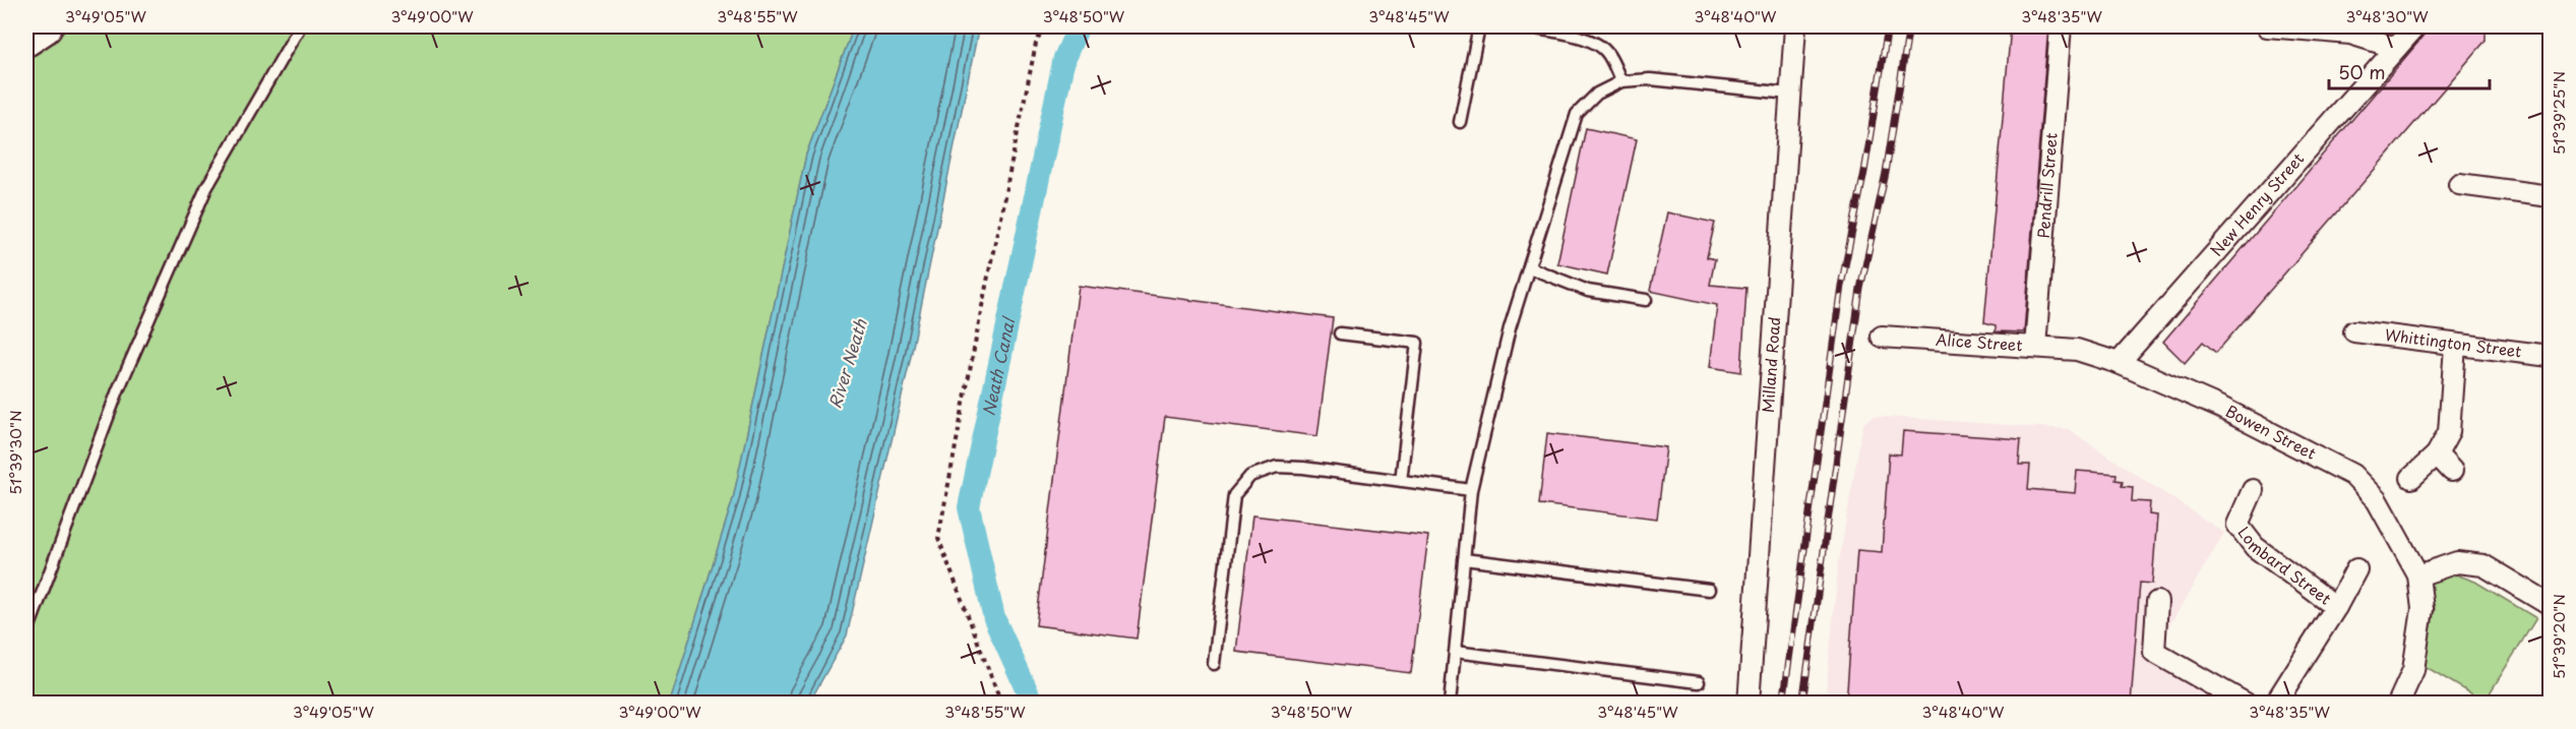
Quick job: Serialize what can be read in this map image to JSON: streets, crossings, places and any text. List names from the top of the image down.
{
  "streets": {
    "street": [
      "Pendrill Street",
      "New Henry Street",
      "Alice Street",
      "Whittington Street",
      "Milland Road",
      "Bowen Street",
      "Lombard Street"
    ]
  },
  "crossings": [
    ["Pendrill Street", "Alice Street"],
    ["New Henry Street", "Bowen Street"],
    ["Alice Street", "Bowen Street"]
  ],
  "water": ["River Neath", "Neath Canal"],
  "scale_bar": "50 m",
  "coordinates": [
    "3°49'05\"W",
    "3°49'00\"W",
    "3°48'55\"W",
    "3°48'50\"W",
    "3°48'45\"W",
    "3°48'40\"W",
    "3°48'35\"W",
    "3°48'30\"W",
    "51°39'25\"N",
    "51°39'30\"N",
    "51°39'20\"N"
  ]
}
